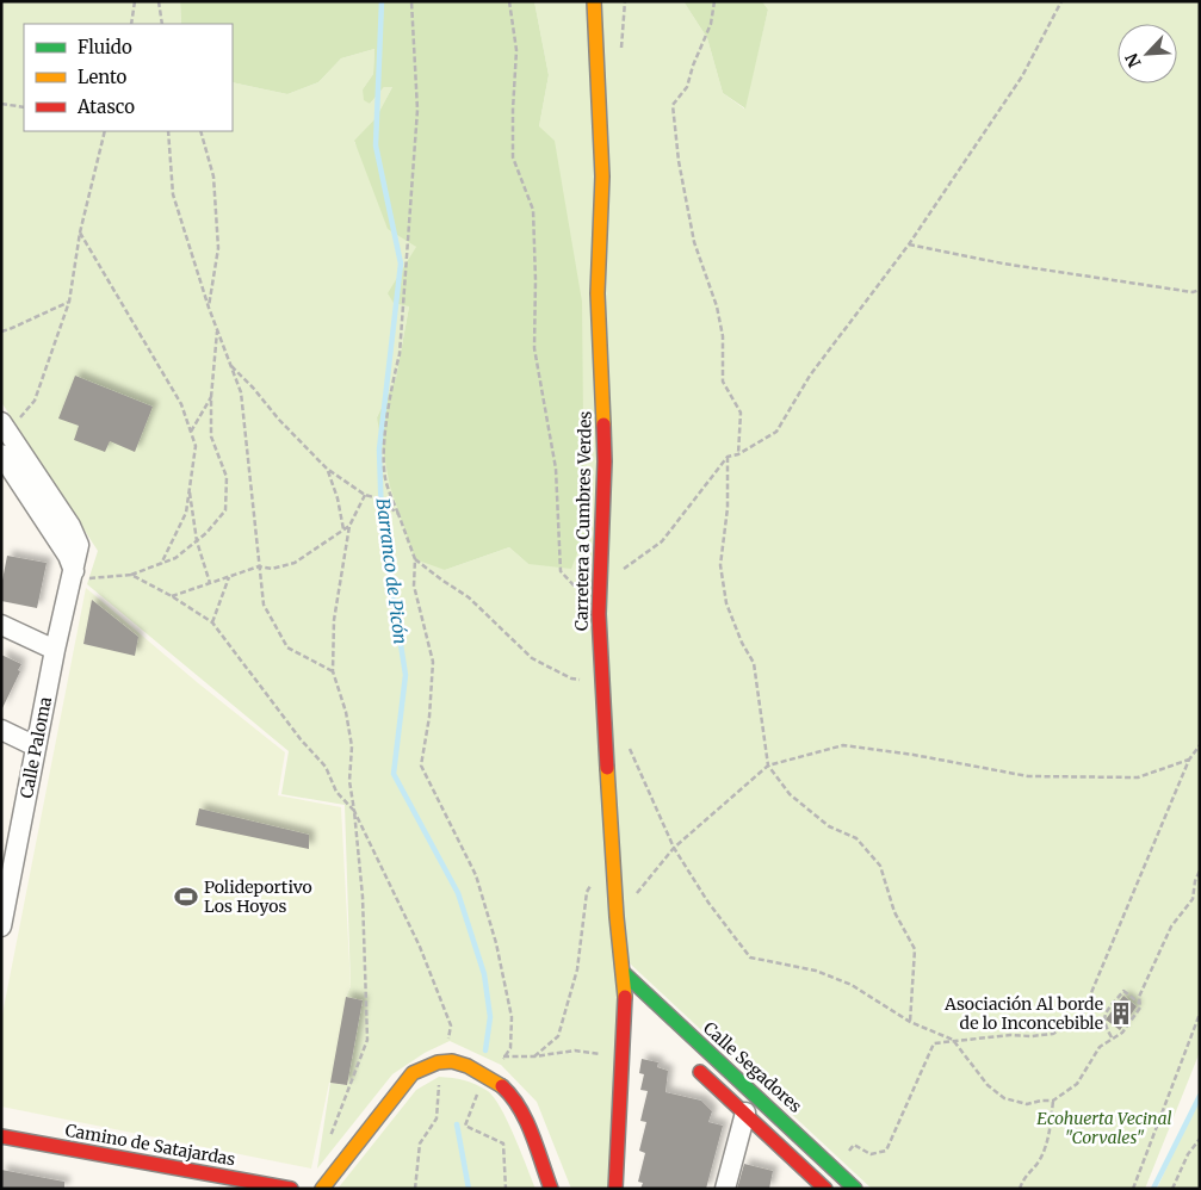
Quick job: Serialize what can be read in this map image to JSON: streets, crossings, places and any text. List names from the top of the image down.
{
  "streets": {
    "street": [
      "Carretera a Cumbres Verdes",
      "Calle Paloma",
      "Calle Segadores",
      "Camino de Satajardas"
    ]
  },
  "crossings": [
    ["Carretera a Cumbres Verdes", "Calle Segadores"]
  ],
  "water": ["Barranco de Picón"],
  "parks": ["Ecohuerta Vecinal \"Corvales\""],
  "places": {
    "sports": ["Polideportivo Los Hoyos"],
    "building": ["Asociación Al borde de lo Inconcebible"]
  },
  "legend": ["Fluido", "Lento", "Atasco"],
  "north": "bottom left"
}
